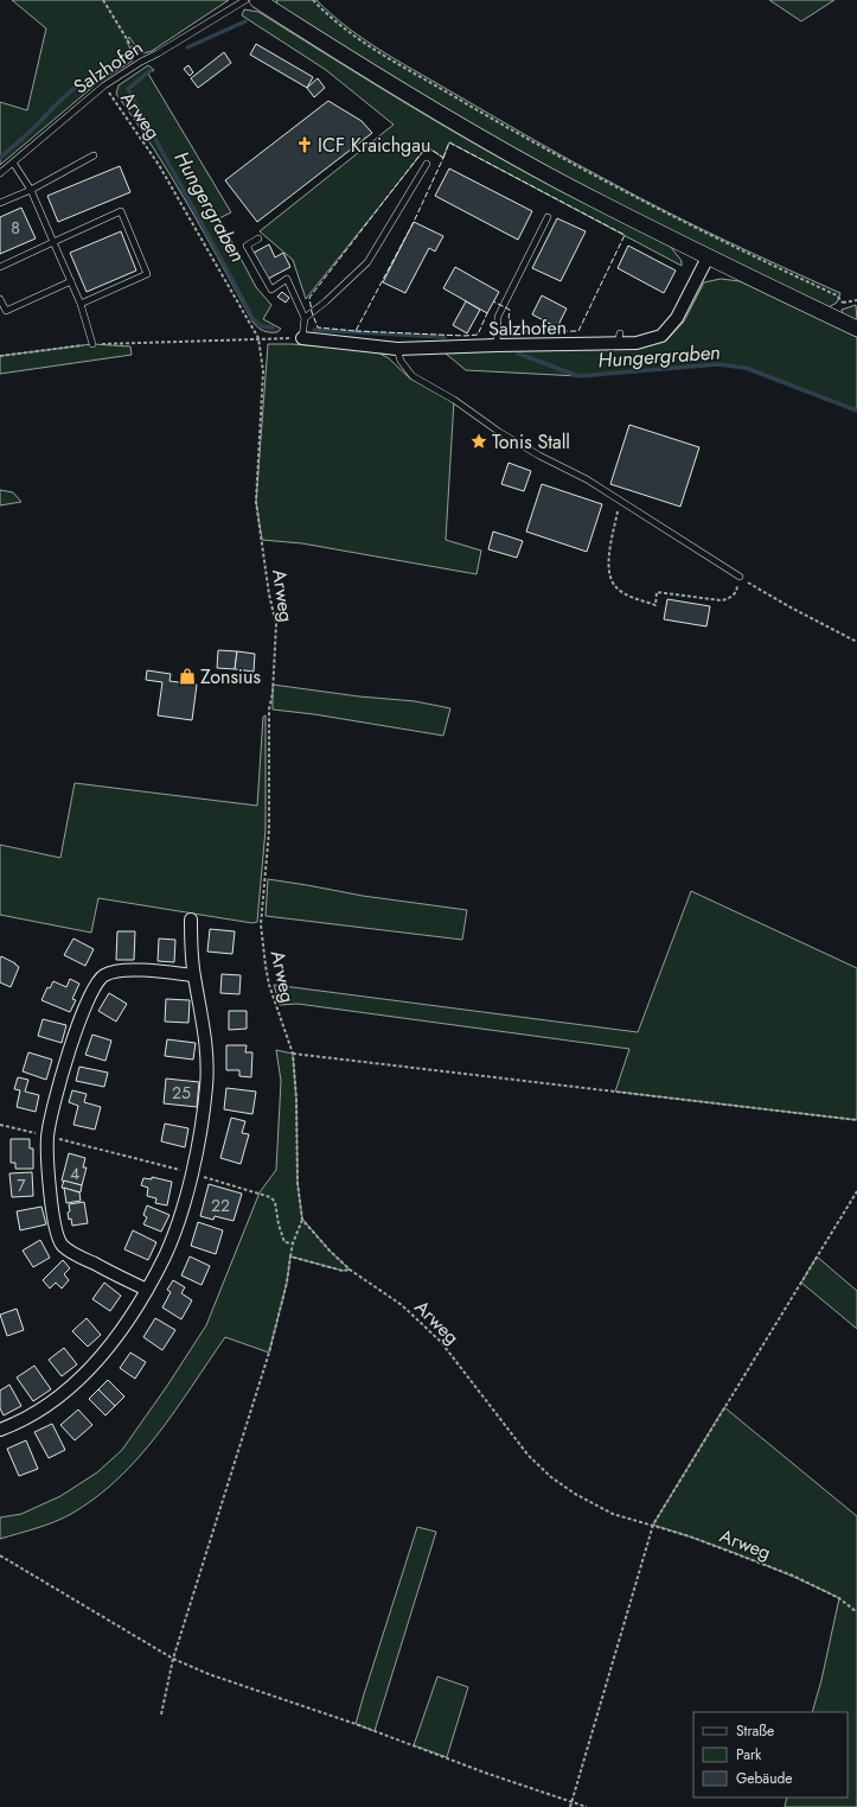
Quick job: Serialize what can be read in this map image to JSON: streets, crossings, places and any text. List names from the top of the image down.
{
  "streets": {
    "street": ["Salzhofen"],
    "path": ["Arweg"]
  },
  "crossings": [
    ["Salzhofen", "Arweg"]
  ],
  "water": ["Hungergraben"],
  "places": {
    "church": ["ICF Kraichgau"],
    "place": ["Tonis Stall"],
    "shop": ["Zonsius"]
  },
  "house_numbers": [
    "8",
    "25",
    "4",
    "7",
    "22"
  ],
  "legend": ["Straße", "Park", "Gebäude"]
}
